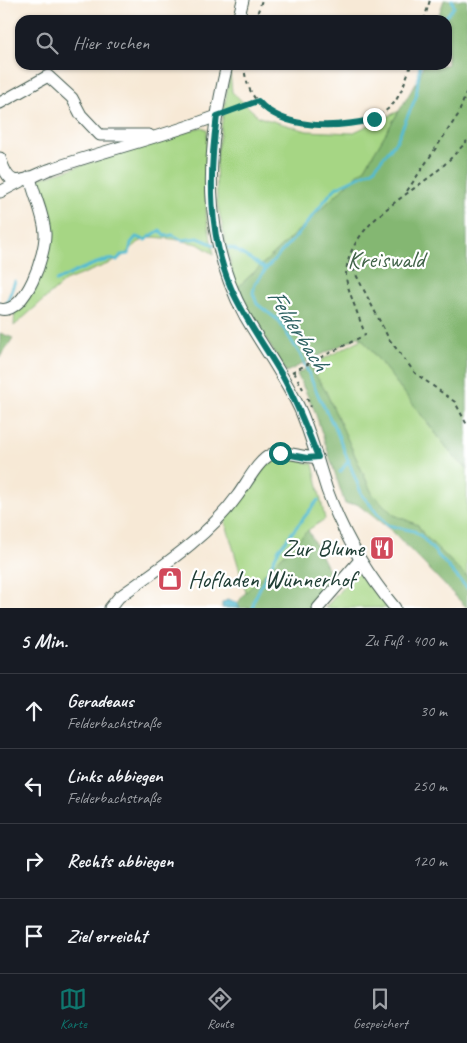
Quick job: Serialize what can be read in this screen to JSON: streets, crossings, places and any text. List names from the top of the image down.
{
  "water": ["Felderbach"],
  "parks": ["Kreiswald"],
  "places": {
    "restaurant": ["Zur Blume"],
    "shop": ["Hofladen Wünnerhof"]
  },
  "page": {
    "search": "Hier suchen",
    "heading": ["5 Min.", "Zu Fuß · 400 m"],
    "list": [
      ["Geradeaus", "Felderbachstraße", "30 m"],
      ["Links abbiegen", "Felderbachstraße", "250 m"],
      ["Rechts abbiegen", "120 m"],
      "Ziel erreicht"
    ],
    "nav": ["Karte", "Route", "Gespeichert"]
  }
}
